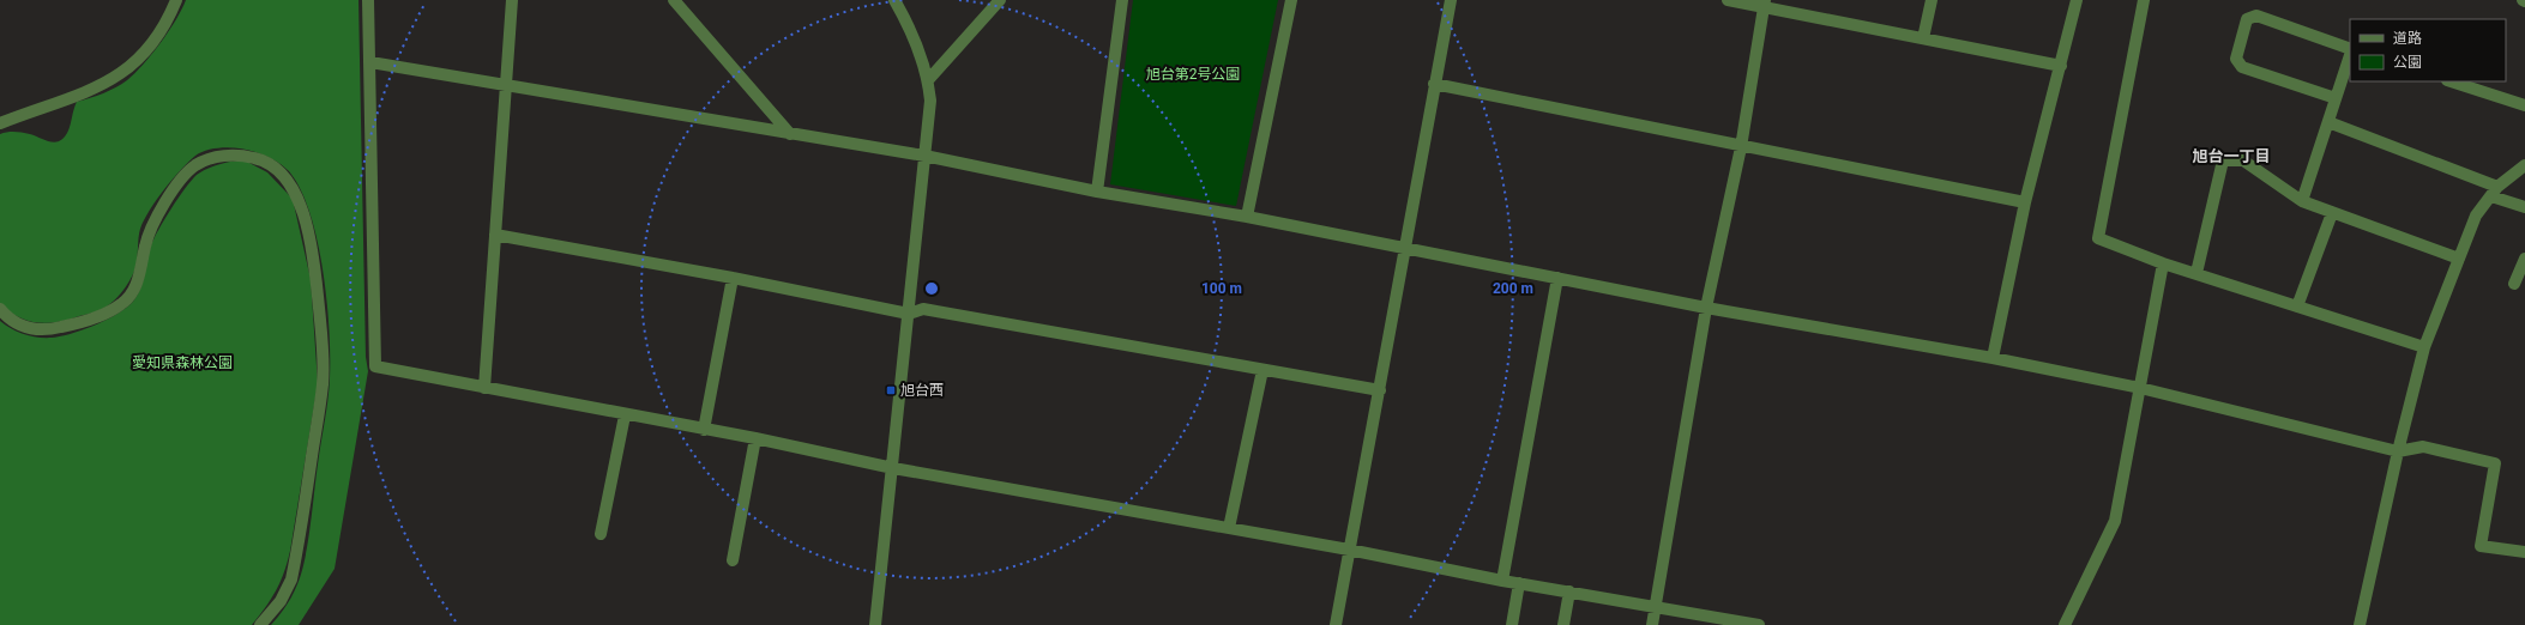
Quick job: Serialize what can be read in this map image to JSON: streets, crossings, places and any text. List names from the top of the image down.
{
  "districts": ["旭台一丁目"],
  "parks": ["旭台第2号公園", "愛知県森林公園"],
  "places": {
    "transit": ["旭台西"]
  },
  "legend": ["道路", "公園"],
  "rings": ["100 m", "200 m"]
}
